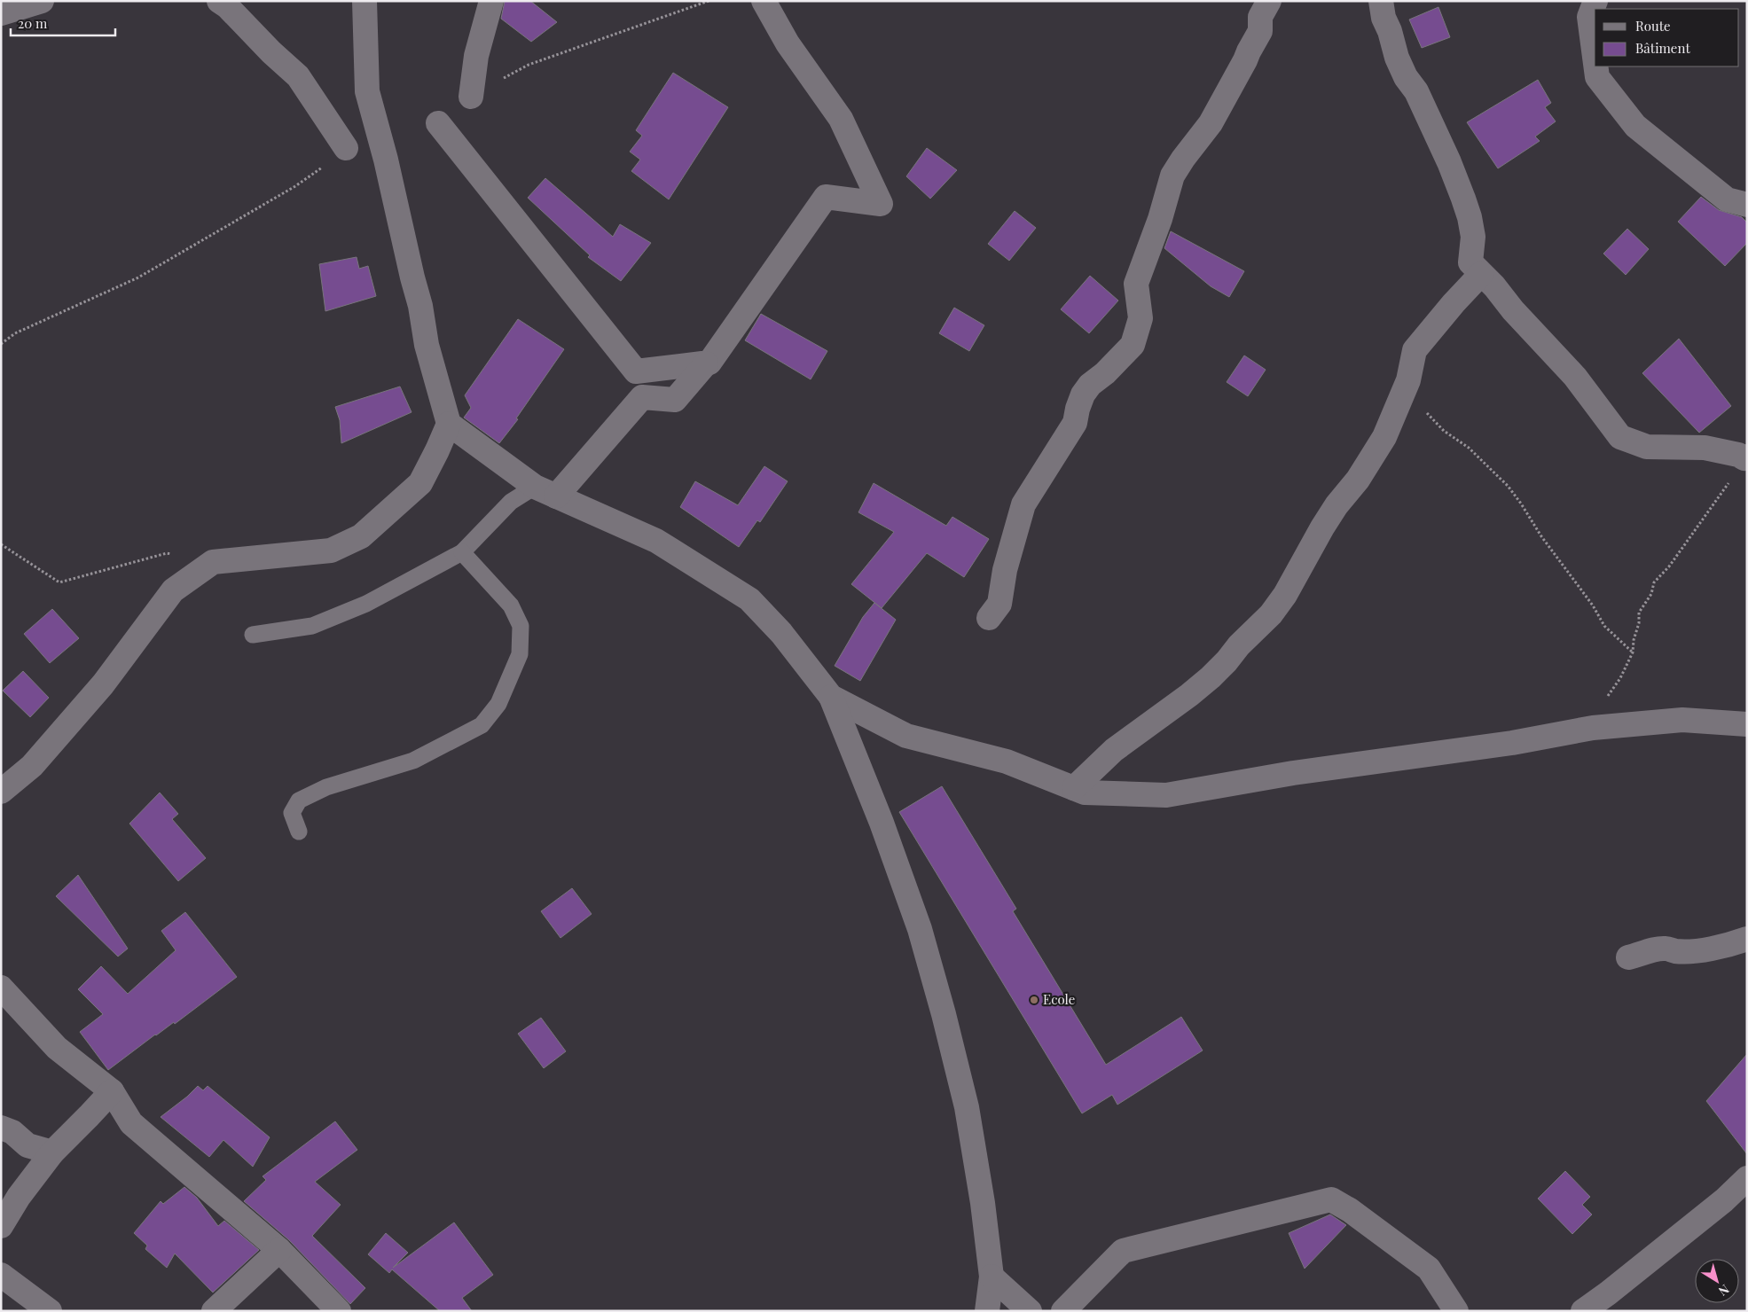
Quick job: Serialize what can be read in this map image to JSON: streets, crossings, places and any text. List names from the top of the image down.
{
  "places": ["Ecole"],
  "legend": ["Route", "Bâtiment"],
  "scale_bar": "20 m",
  "north": "bottom right"
}
